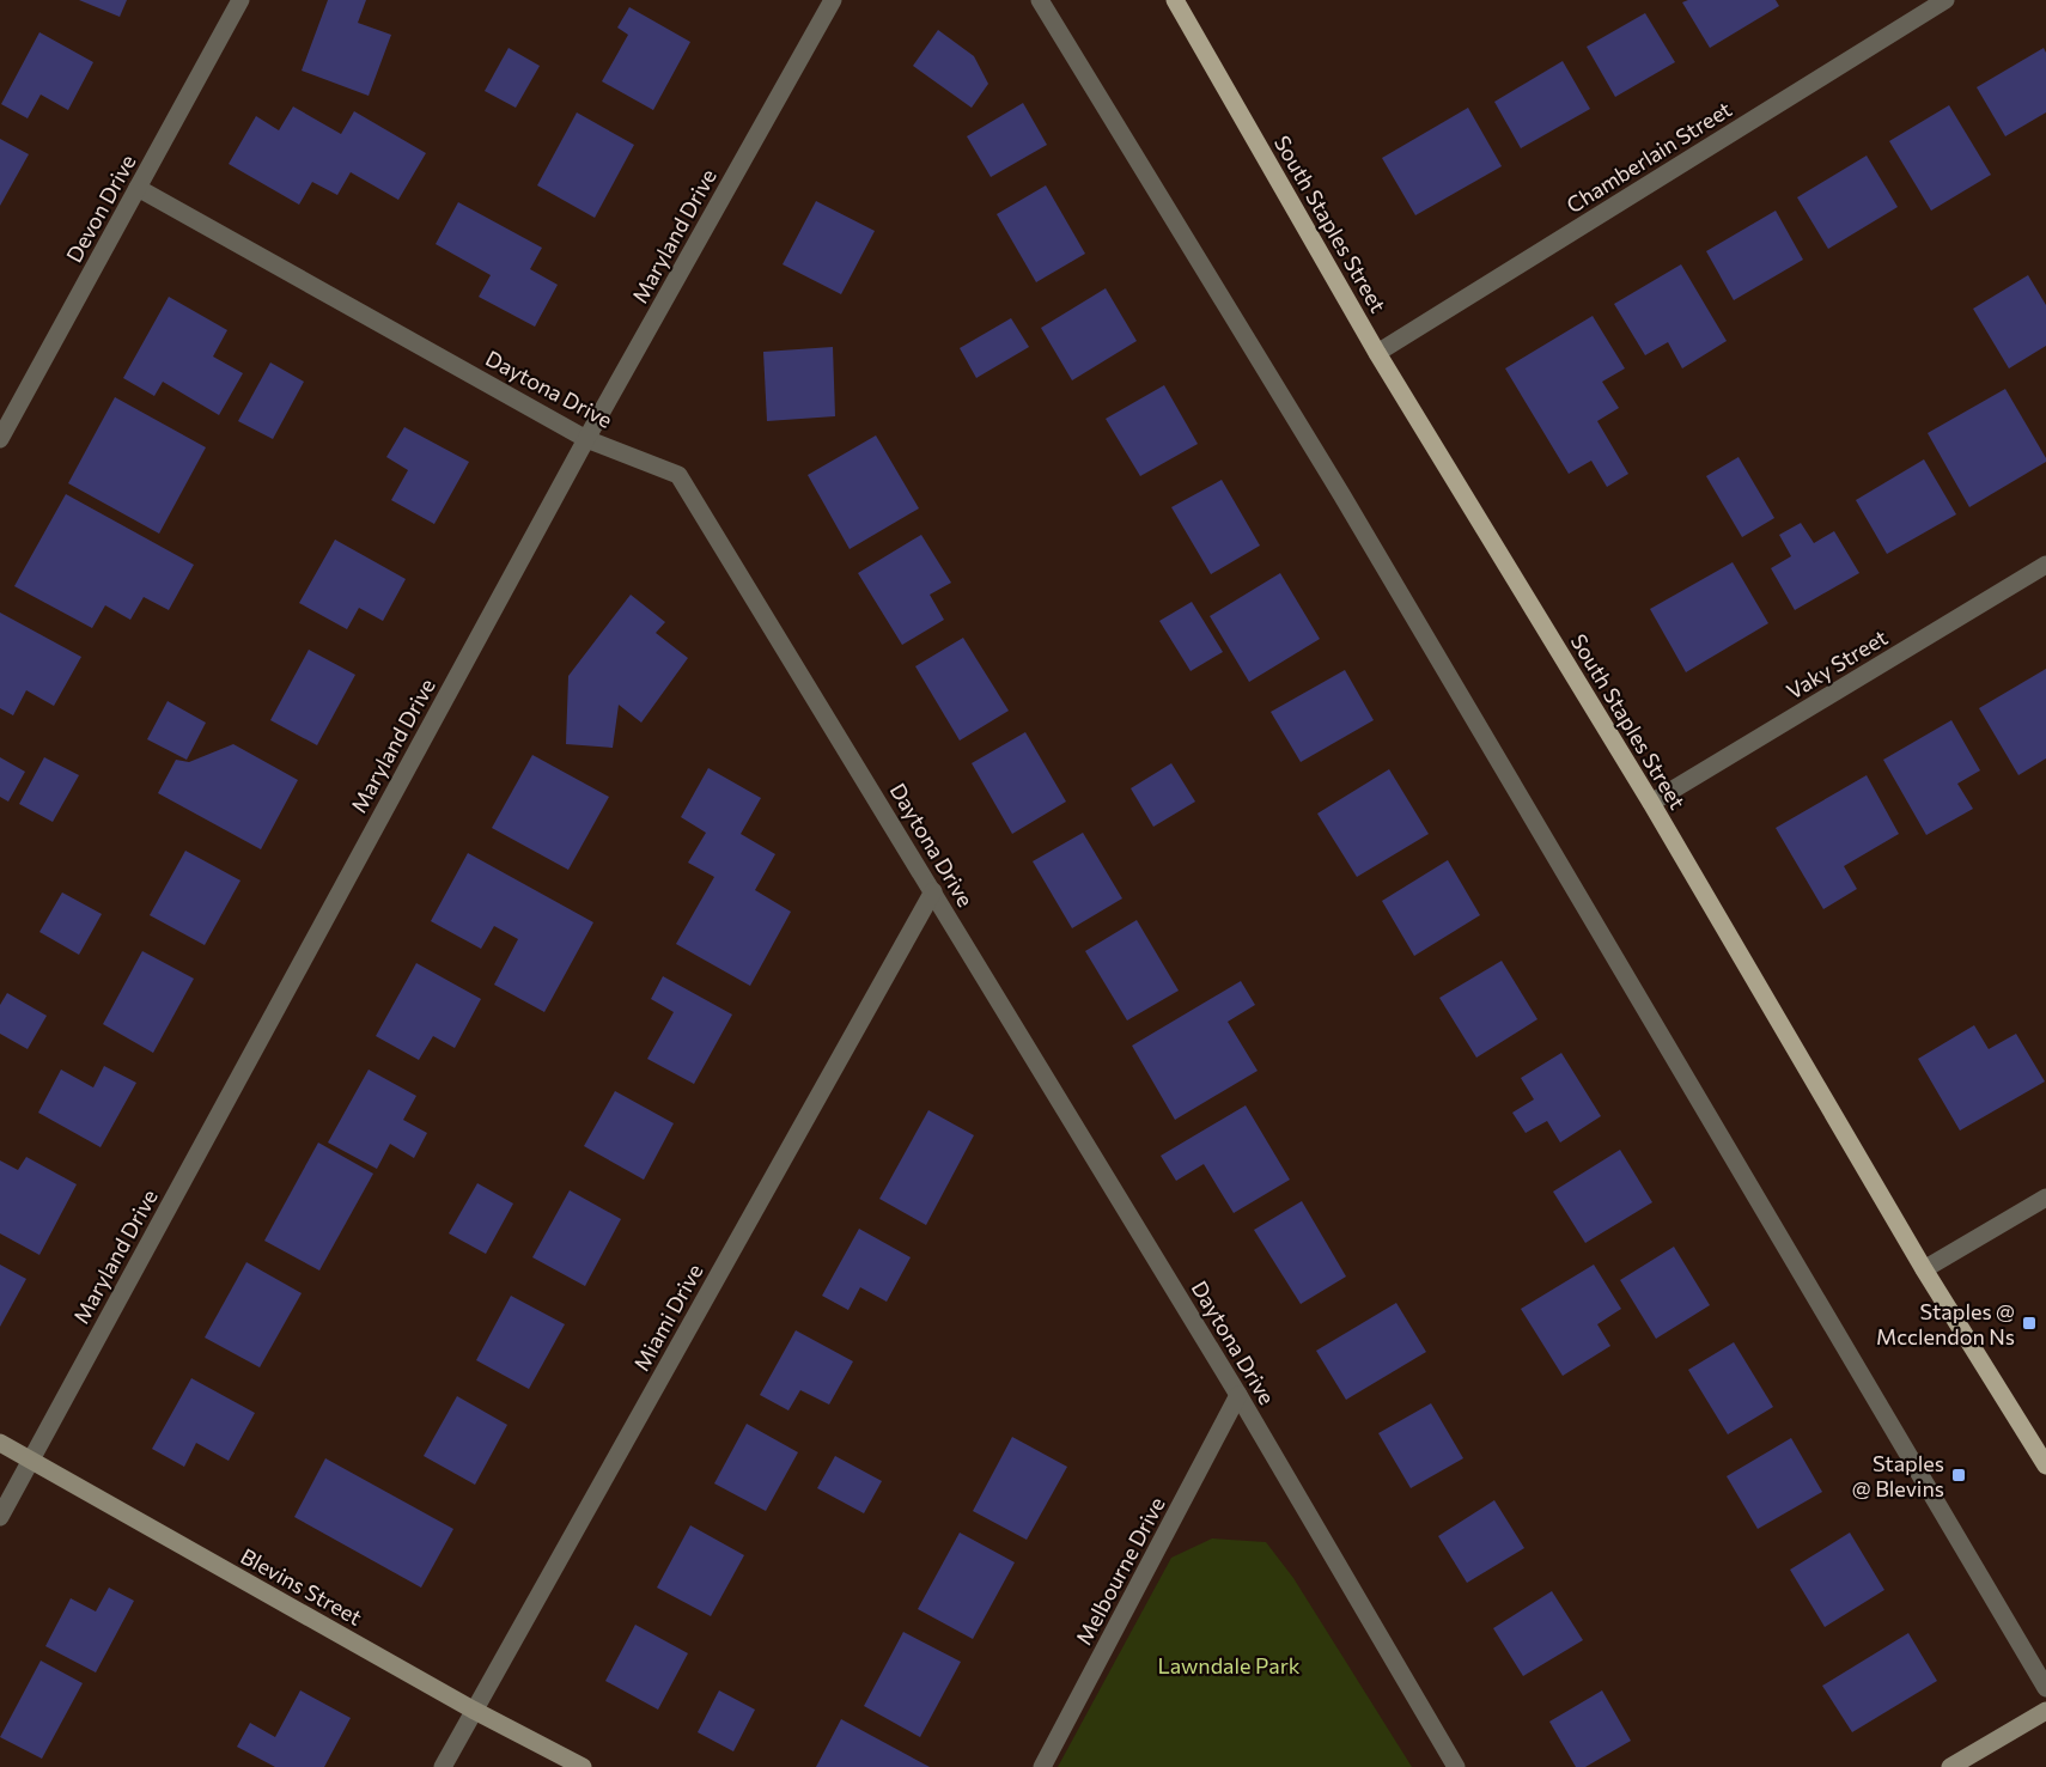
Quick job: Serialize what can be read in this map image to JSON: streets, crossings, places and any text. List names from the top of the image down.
{
  "streets": {
    "main road": ["South Staples Street"],
    "street": [
      "Chamberlain Street",
      "Devon Drive",
      "Maryland Drive",
      "Daytona Drive",
      "Vaky Street",
      "Miami Drive",
      "Melbourne Drive",
      "Blevins Street"
    ]
  },
  "crossings": [
    ["Chamberlain Street", "South Staples Street"],
    ["Devon Drive", "Daytona Drive"],
    ["South Staples Street", "Vaky Street"],
    ["Maryland Drive", "Daytona Drive"],
    ["Maryland Drive", "Blevins Street"],
    ["Daytona Drive", "Miami Drive"],
    ["Daytona Drive", "Melbourne Drive"],
    ["Miami Drive", "Blevins Street"]
  ],
  "parks": ["Lawndale Park"],
  "places": {
    "transit": ["Staples @ Mcclendon Ns", "Staples @ Blevins"]
  }
}
